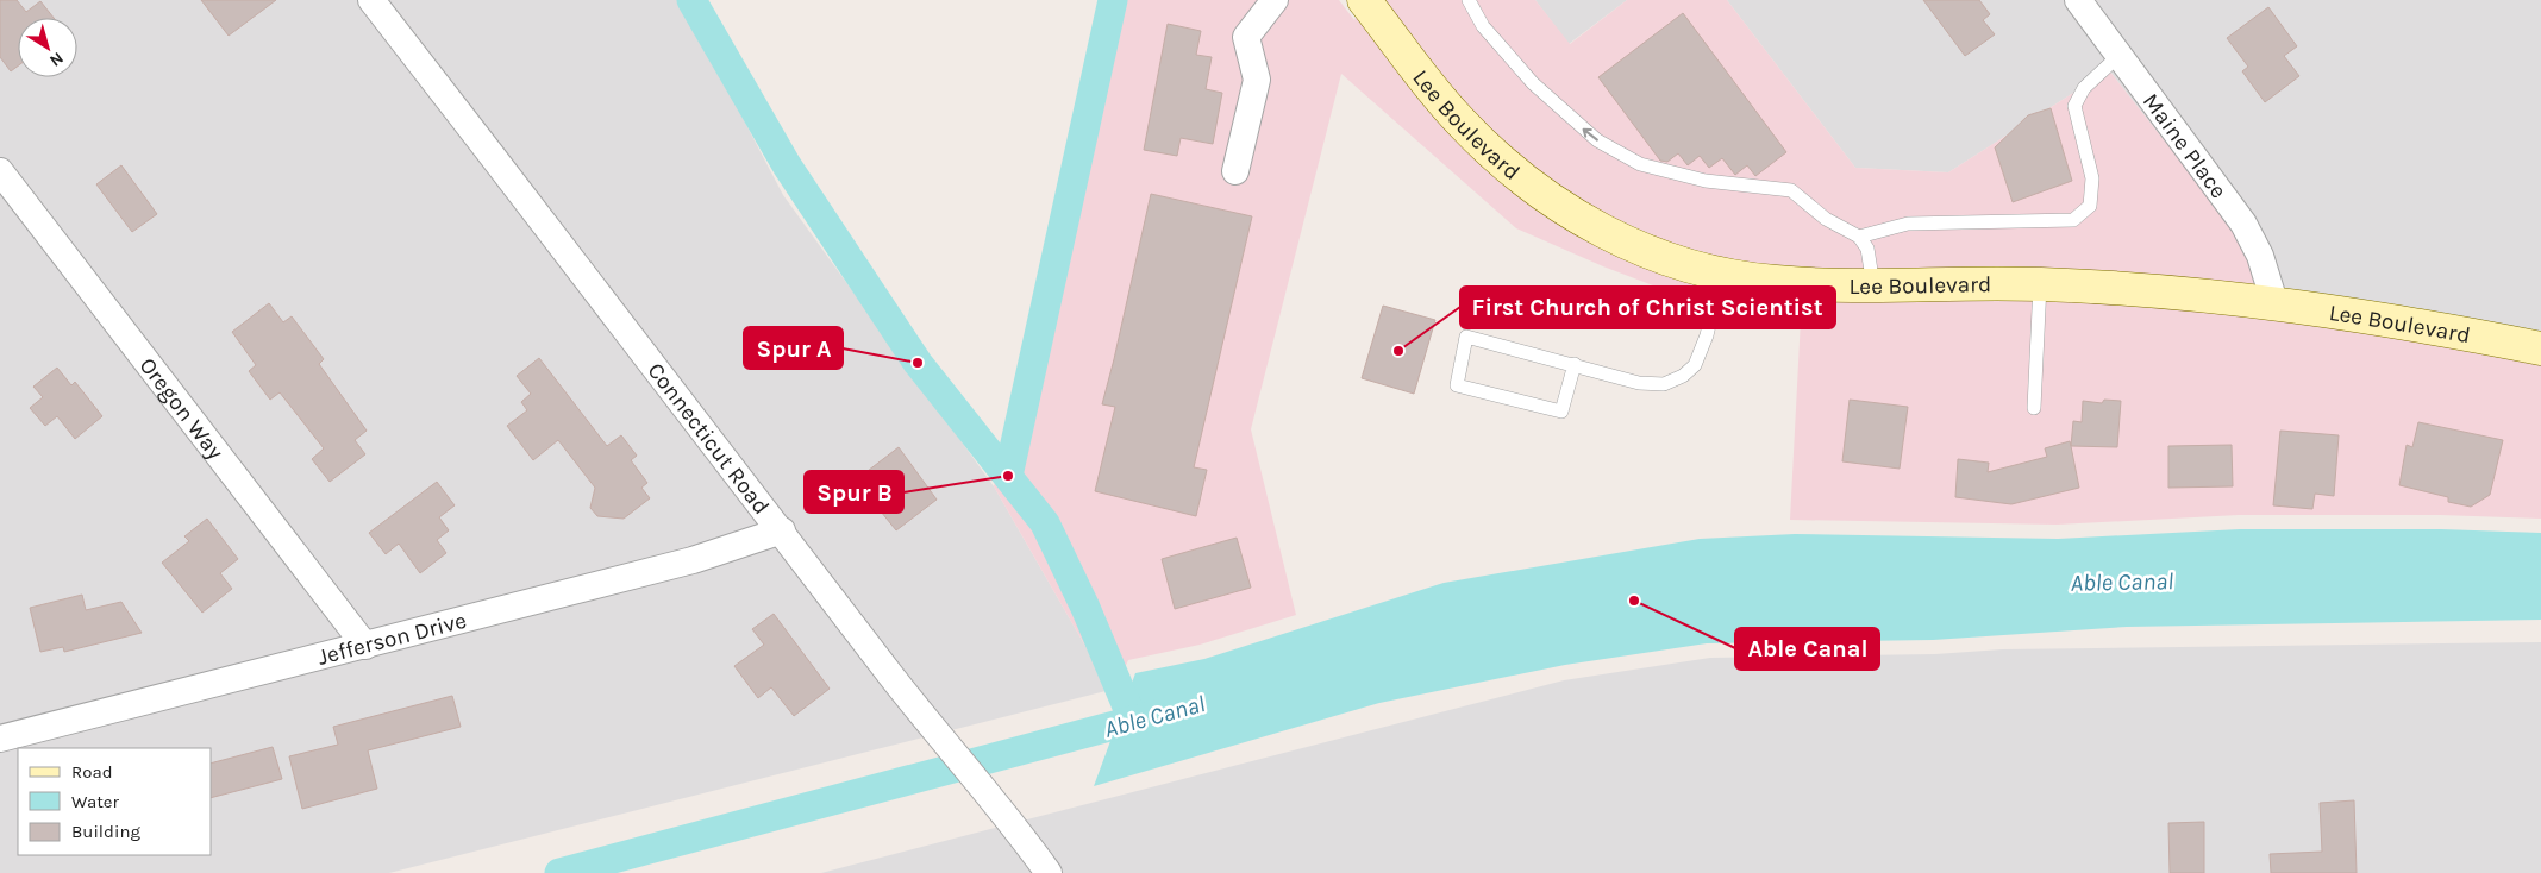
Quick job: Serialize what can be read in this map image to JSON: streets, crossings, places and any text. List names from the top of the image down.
{
  "streets": {
    "main road": ["Lee Boulevard"],
    "street": [
      "Maine Place",
      "Oregon Way",
      "Connecticut Road",
      "Jefferson Drive"
    ]
  },
  "crossings": [
    ["Lee Boulevard", "Maine Place"],
    ["Oregon Way", "Jefferson Drive"],
    ["Connecticut Road", "Jefferson Drive"]
  ],
  "water": ["Able Canal"],
  "places": [
    "First Church of Christ Scientist",
    "Spur A",
    "Spur B",
    "Able Canal"
  ],
  "legend": ["Road", "Water", "Building"],
  "north": "bottom right"
}
